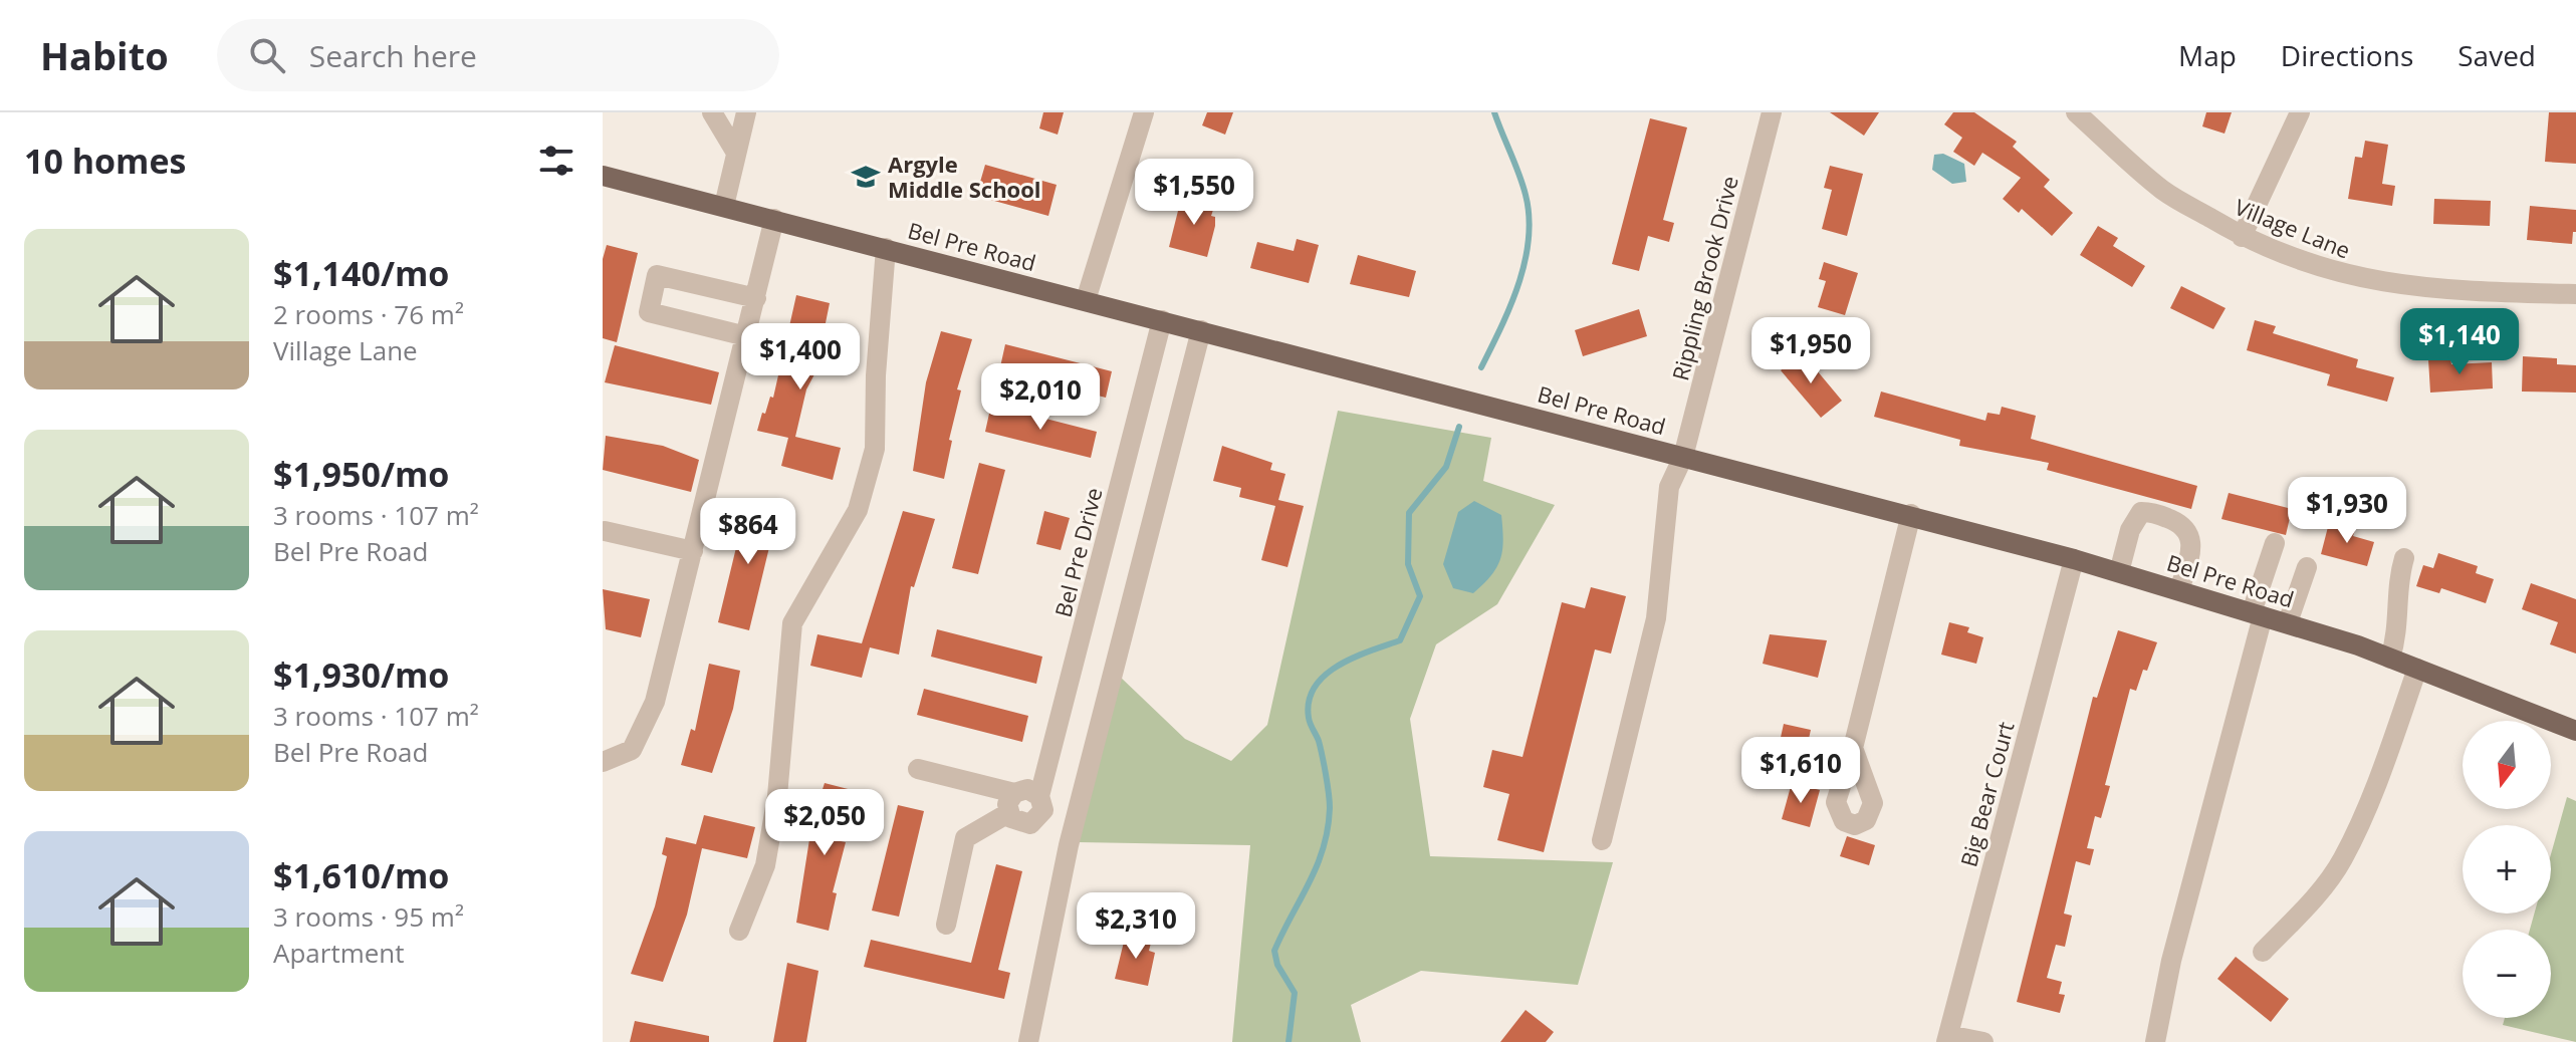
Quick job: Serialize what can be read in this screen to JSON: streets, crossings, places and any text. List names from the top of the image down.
{
  "streets": {
    "main road": ["Bel Pre Road"],
    "street": [
      "Village Lane",
      "Rippling Brook Drive",
      "Bel Pre Drive",
      "Big Bear Court"
    ]
  },
  "crossings": [
    ["Bel Pre Road", "Rippling Brook Drive"],
    ["Bel Pre Road", "Bel Pre Drive"],
    ["Bel Pre Road", "Big Bear Court"]
  ],
  "places": {
    "school or university": ["Argyle Middle School"]
  },
  "north": "bottom",
  "page": {
    "header": "Habito",
    "search": "Search here",
    "nav": ["Map", "Directions", "Saved"],
    "heading": "10 homes",
    "price": [
      "$1,550",
      "$1,140",
      "$1,950",
      "$1,400",
      "$2,010",
      "$1,930",
      "$864",
      "$1,610",
      "$2,050",
      "$2,310"
    ],
    "list": [
      {
        "name": "$1,140/mo",
        "note": "2 rooms · 76 m² · Village Lane"
      },
      {
        "name": "$1,950/mo",
        "note": "3 rooms · 107 m² · Bel Pre Road"
      },
      {
        "name": "$1,930/mo",
        "note": "3 rooms · 107 m² · Bel Pre Road"
      },
      {
        "name": "$1,610/mo",
        "note": "3 rooms · 95 m² · Apartment"
      }
    ],
    "map_buttons": ["+", "−"]
  }
}
